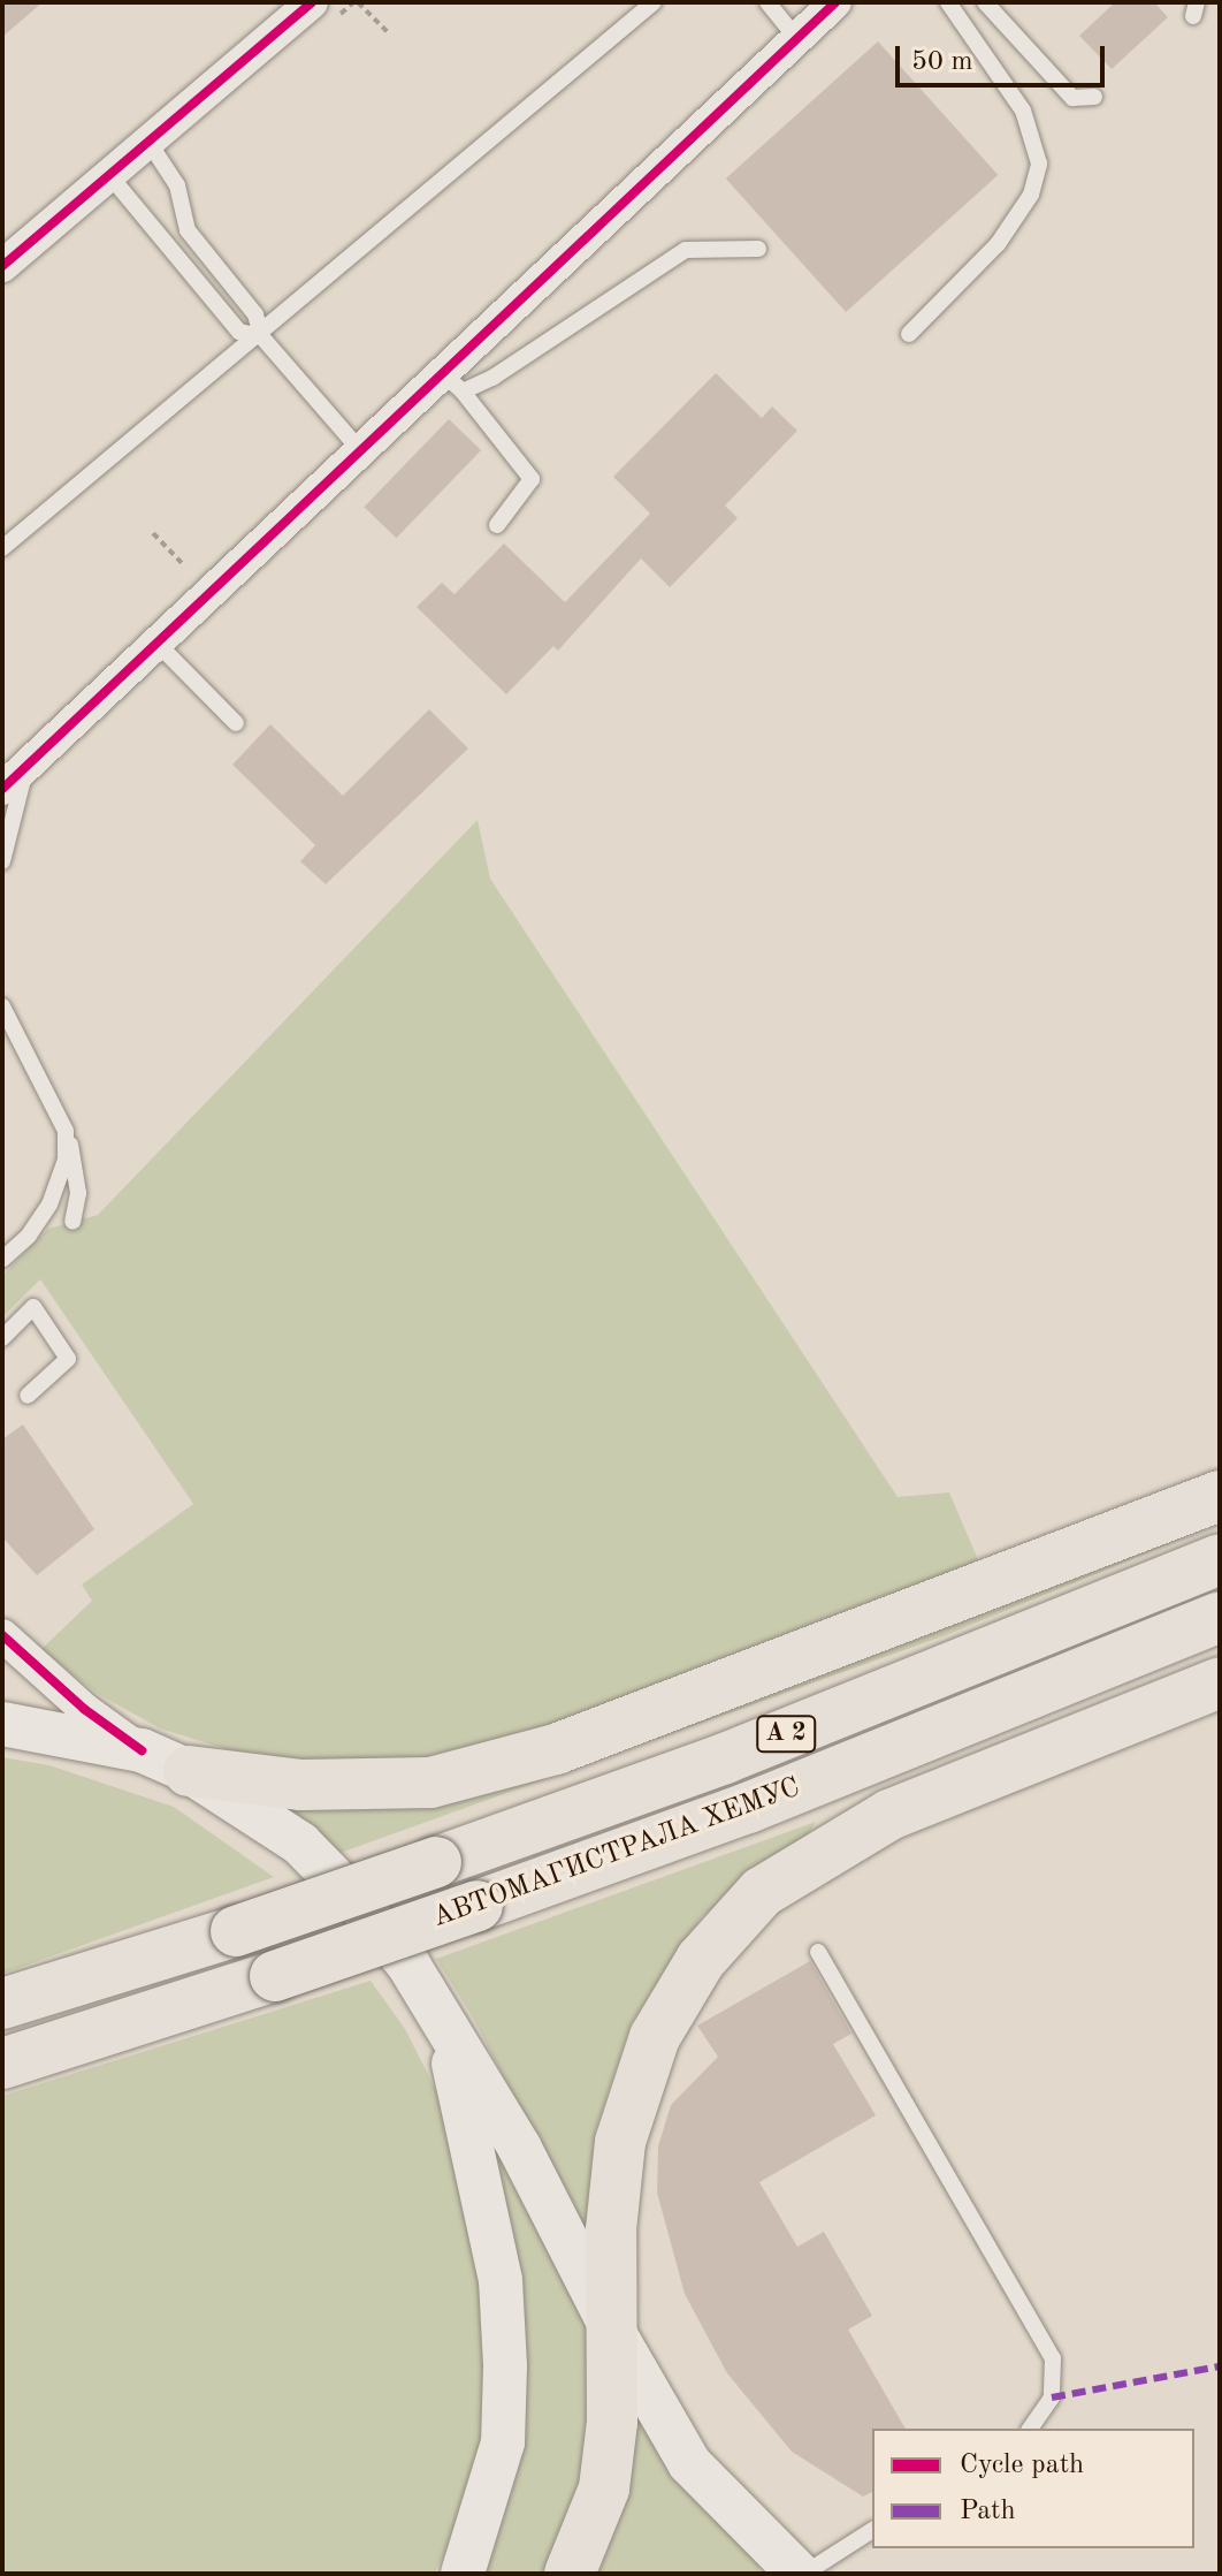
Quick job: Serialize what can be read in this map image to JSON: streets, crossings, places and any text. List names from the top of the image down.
{
  "streets": {
    "highway": ["A 2", "АВТОМАГИСТРАЛА ХЕМУС"]
  },
  "legend": ["Cycle path", "Path"],
  "scale_bar": "50 m"
}
